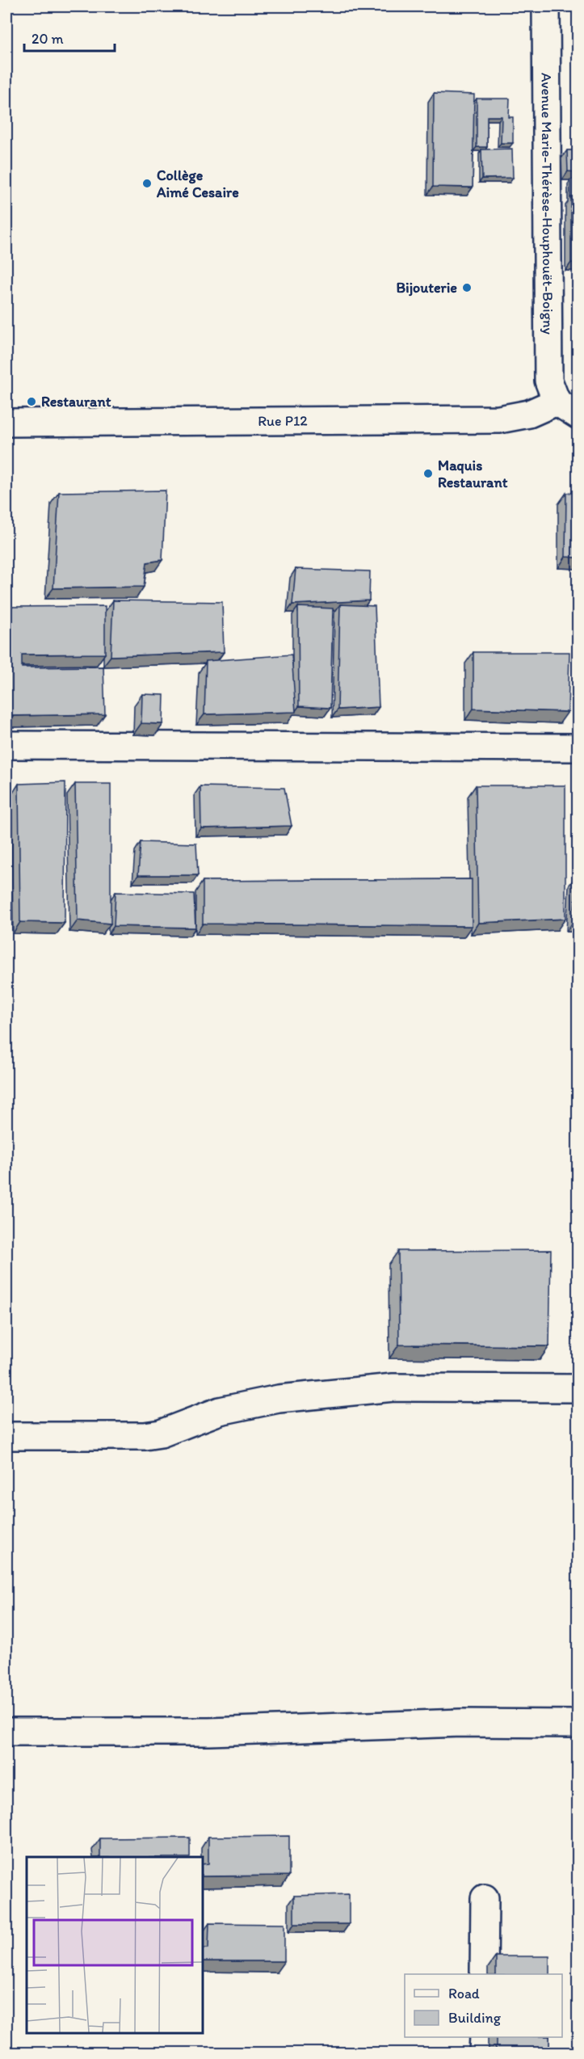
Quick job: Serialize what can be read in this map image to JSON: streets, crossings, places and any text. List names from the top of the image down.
{
  "streets": {
    "street": ["Avenue Marie-Thérèse-Houphouët-Boigny", "Rue P12"]
  },
  "crossings": [
    ["Avenue Marie-Thérèse-Houphouët-Boigny", "Rue P12"]
  ],
  "places": [
    "Collège Aimé Cesaire",
    "Bijouterie",
    "Restaurant",
    "Maquis Restaurant"
  ],
  "legend": ["Road", "Building"],
  "scale_bar": "20 m"
}
